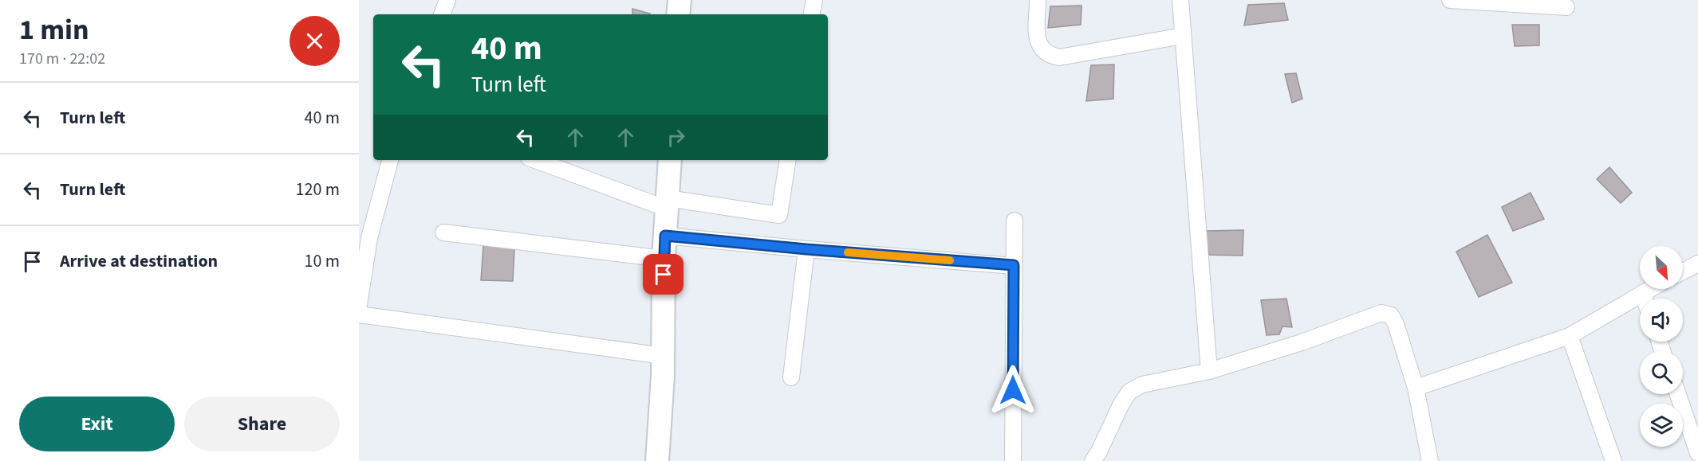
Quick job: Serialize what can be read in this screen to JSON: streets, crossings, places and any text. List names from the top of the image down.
{
  "north": "bottom right",
  "page": {
    "heading": ["1 min", "170 m · 22:02"],
    "turn": ["40 m", "Turn left"],
    "list": [
      {
        "name": "Turn left",
        "value": "40 m"
      },
      {
        "name": "Turn left",
        "value": "120 m"
      },
      {
        "name": "Arrive at destination",
        "value": "10 m"
      }
    ],
    "buttons": ["Exit", "Share"]
  }
}
